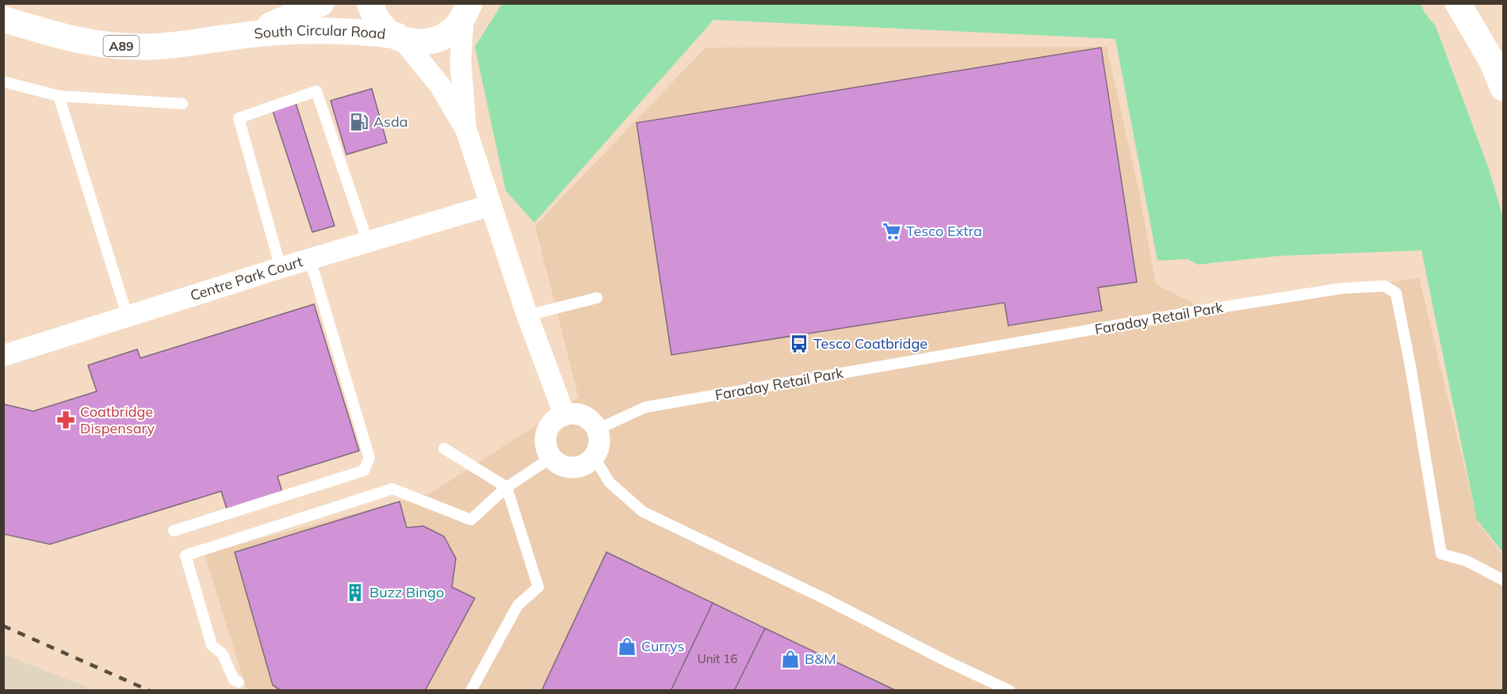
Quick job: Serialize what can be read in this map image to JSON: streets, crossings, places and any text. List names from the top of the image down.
{
  "streets": {
    "main road": ["South Circular Road", "A89"],
    "street": ["Centre Park Court"],
    "lane": ["Faraday Retail Park"]
  },
  "crossings": [
    ["South Circular Road", "A89"]
  ],
  "places": {
    "fuel station": ["Asda"],
    "supermarket": ["Tesco Extra"],
    "bus stop": ["Tesco Coatbridge"],
    "pharmacy": ["Coatbridge Dispensary"],
    "building": ["Buzz Bingo"],
    "shop": ["Currys", "B&M"]
  },
  "house_numbers": ["Unit 16"]
}
